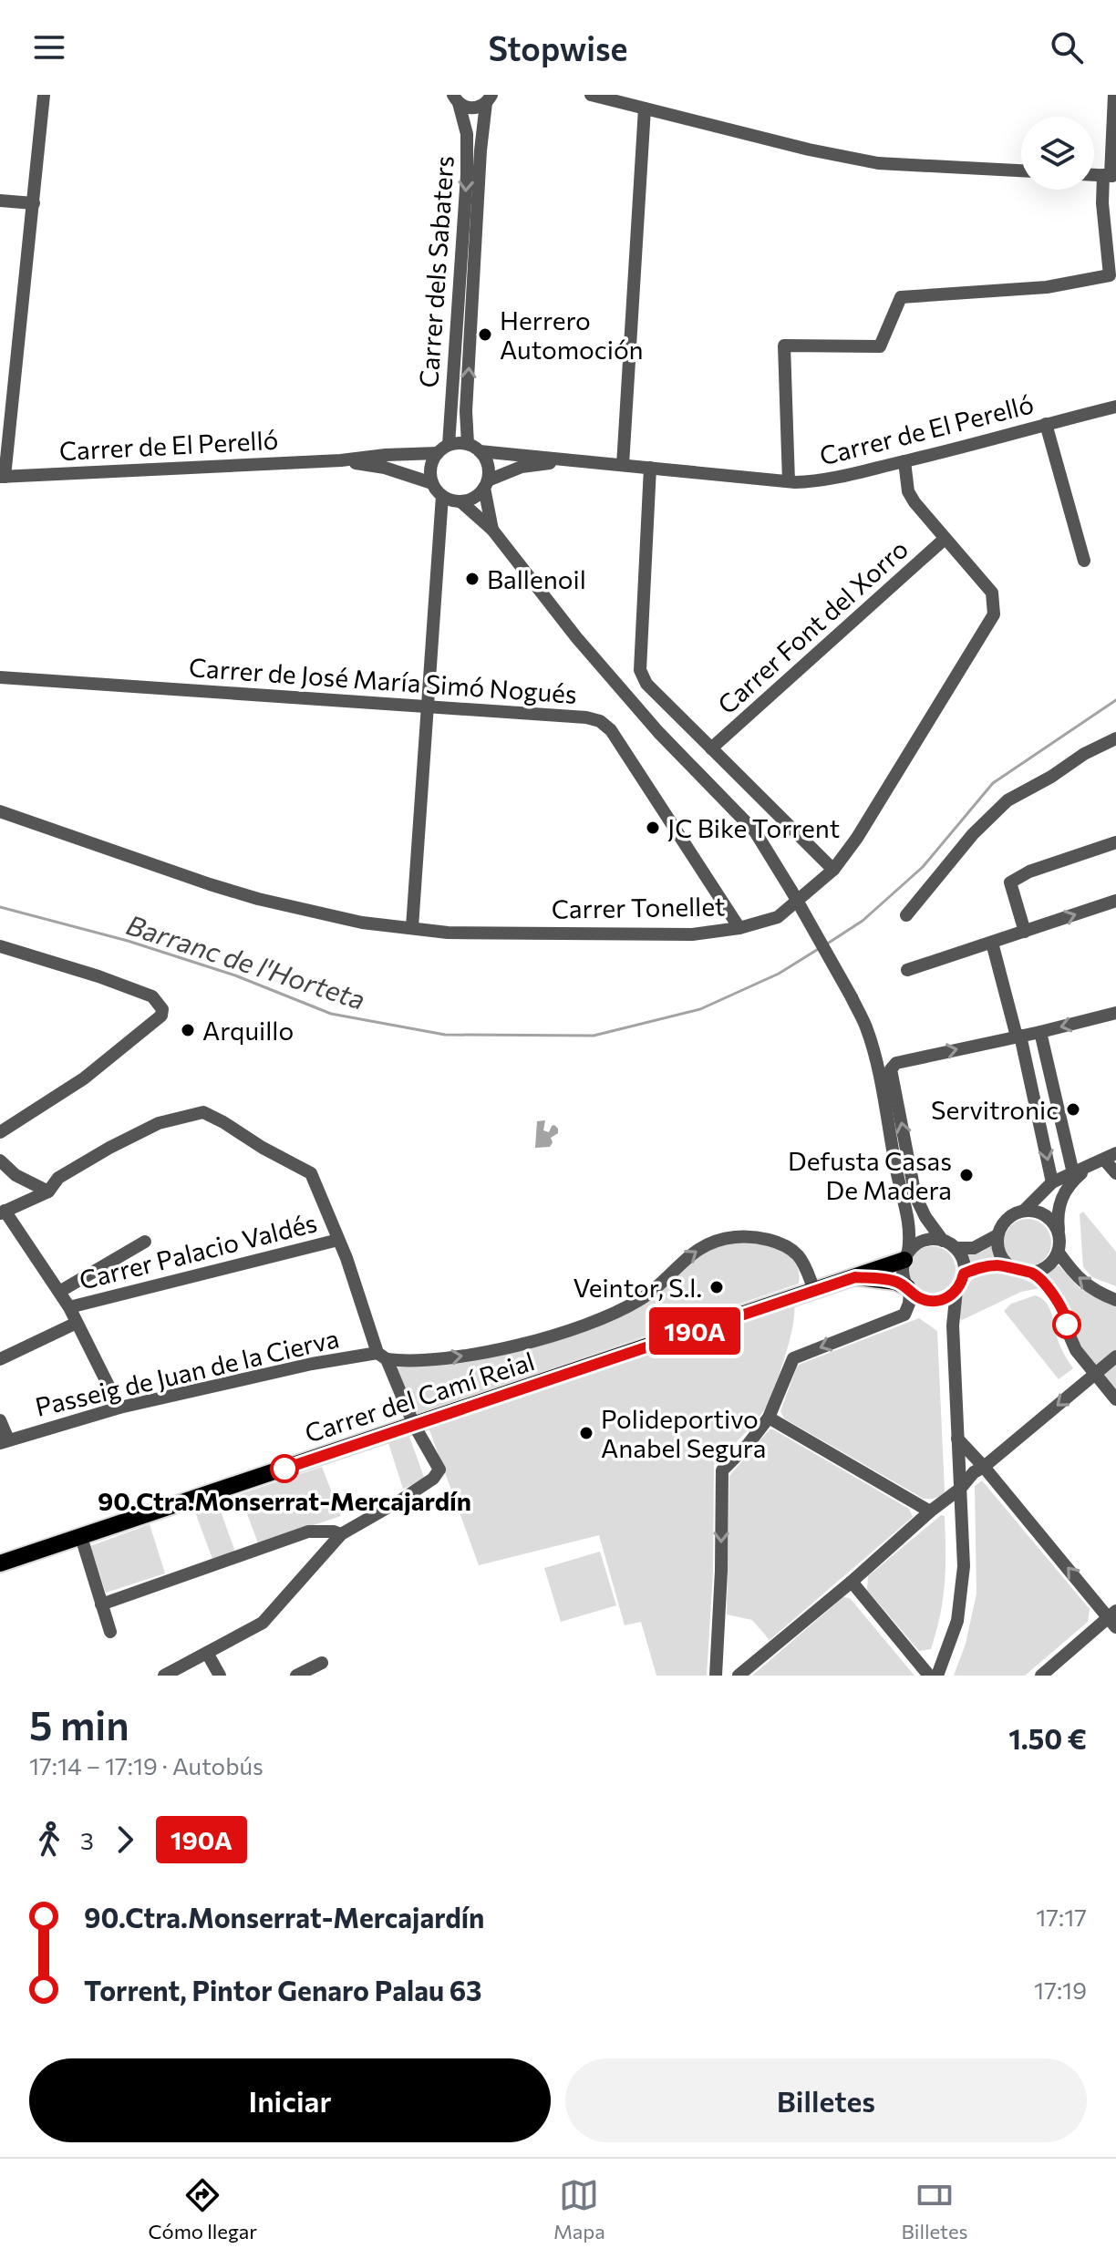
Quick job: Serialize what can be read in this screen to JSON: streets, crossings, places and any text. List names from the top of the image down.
{
  "streets": {
    "main road": ["Carrer del Camí Reial"],
    "street": [
      "Carrer dels Sabaters",
      "Carrer de El Perelló",
      "Carrer Font del Xorro",
      "Carrer de José María Simó Nogués",
      "Carrer Tonellet",
      "Carrer Palacio Valdés",
      "Passeig de Juan de la Cierva"
    ]
  },
  "crossings": [
    ["Carrer dels Sabaters", "Carrer de El Perelló"],
    ["Carrer de El Perelló", "Carrer Tonellet"],
    ["Carrer Font del Xorro", "Carrer Tonellet"],
    ["Carrer de José María Simó Nogués", "Carrer Tonellet"],
    ["Passeig de Juan de la Cierva", "Carrer del Camí Reial"]
  ],
  "one_way": ["Passeig de Juan de la Cierva"],
  "water": ["Barranc de l'Horteta"],
  "places": [
    "Herrero Automoción",
    "Ballenoil",
    "JC Bike Torrent",
    "Arquillo",
    "Servitronic",
    "Defusta Casas De Madera",
    "Veintor, S.l.",
    "Polideportivo Anabel Segura",
    "90.Ctra.Monserrat-Mercajardín"
  ],
  "lines": ["bus line 190A"],
  "page": {
    "header": "Stopwise",
    "on_map": "190A",
    "heading": ["5 min", "17:14 – 17:19 · Autobús", "1.50 €"],
    "legs": ["3", "190A"],
    "list": [
      {
        "name": "90.Ctra.Monserrat-Mercajardín",
        "value": "17:17"
      },
      {
        "name": "Torrent, Pintor Genaro Palau 63",
        "value": "17:19"
      }
    ],
    "buttons": ["Iniciar", "Billetes"],
    "tabs": ["Cómo llegar", "Mapa", "Billetes"]
  }
}
